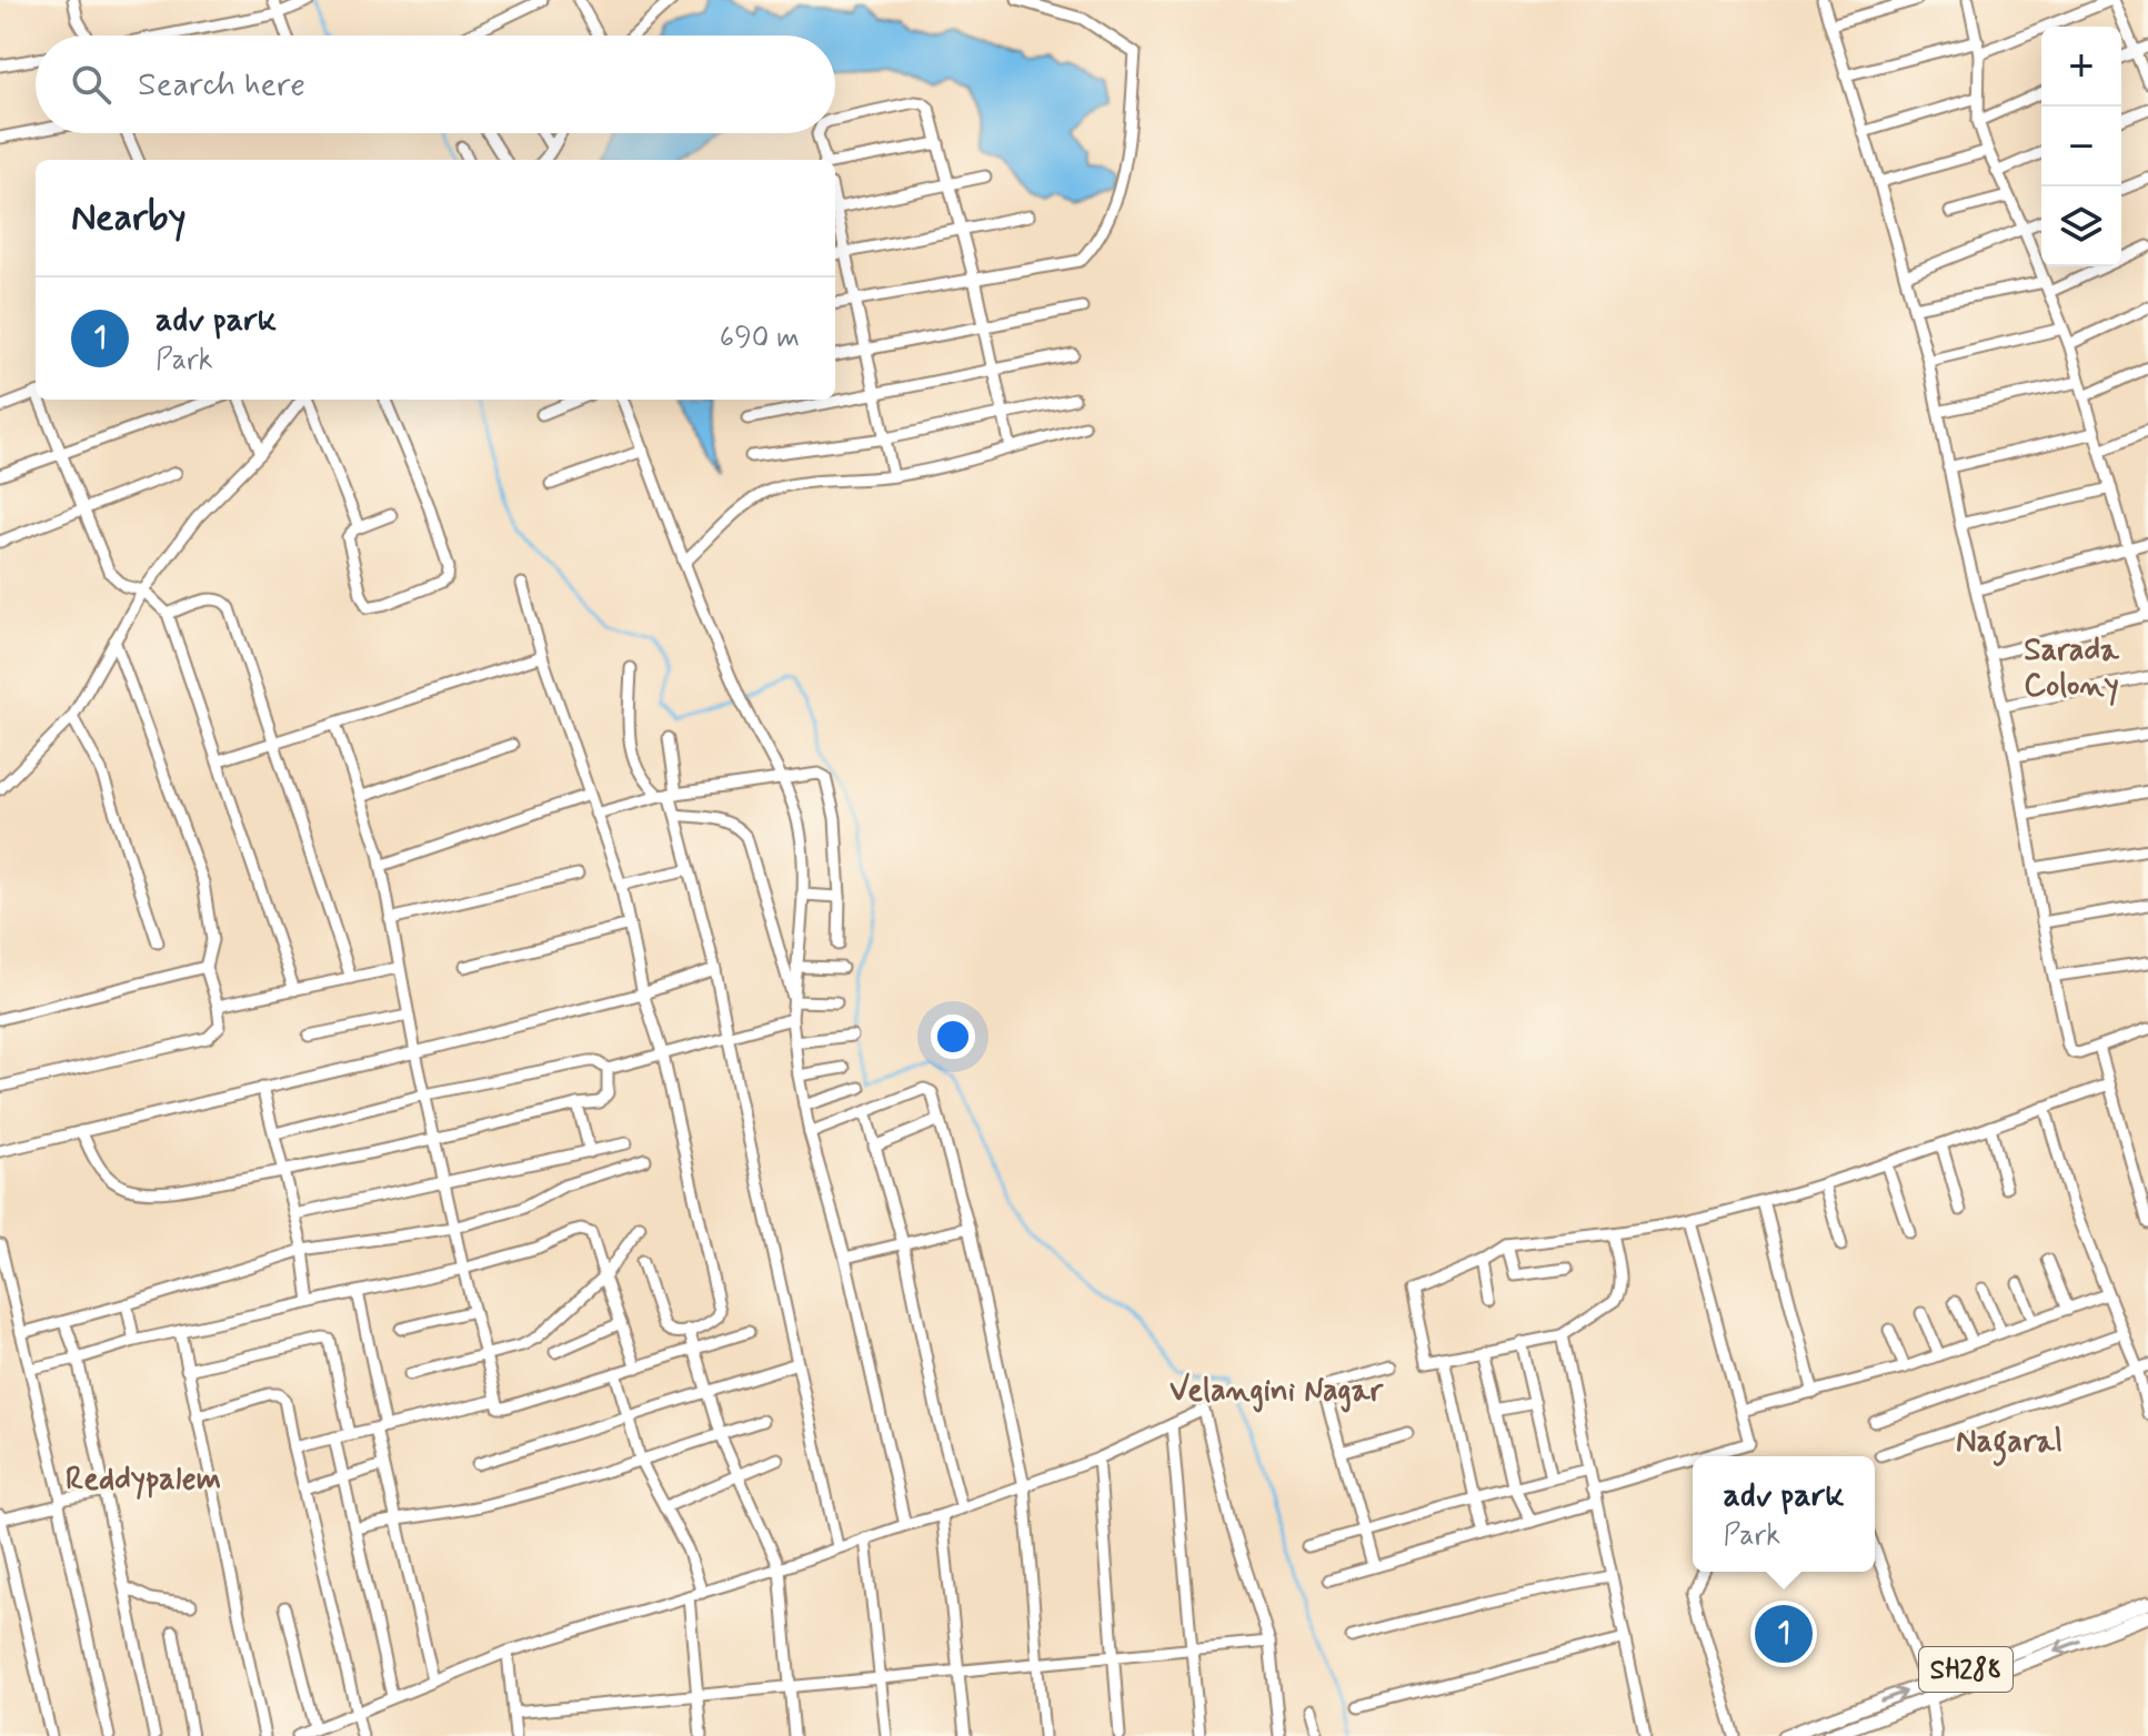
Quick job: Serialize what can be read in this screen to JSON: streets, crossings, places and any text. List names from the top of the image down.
{
  "streets": {
    "main road": ["SH288"]
  },
  "districts": [
    "Sarada Colony",
    "Velangini Nagar",
    "Nagaral",
    "Reddypalem"
  ],
  "page": {
    "map_buttons": ["+", "−"],
    "search": "Search here",
    "heading": "Nearby",
    "list": [
      {
        "mark": "1",
        "name": "adv park",
        "note": "Park",
        "value": "690 m"
      }
    ],
    "popup": ["adv park", "Park"],
    "pins": "1"
  }
}
